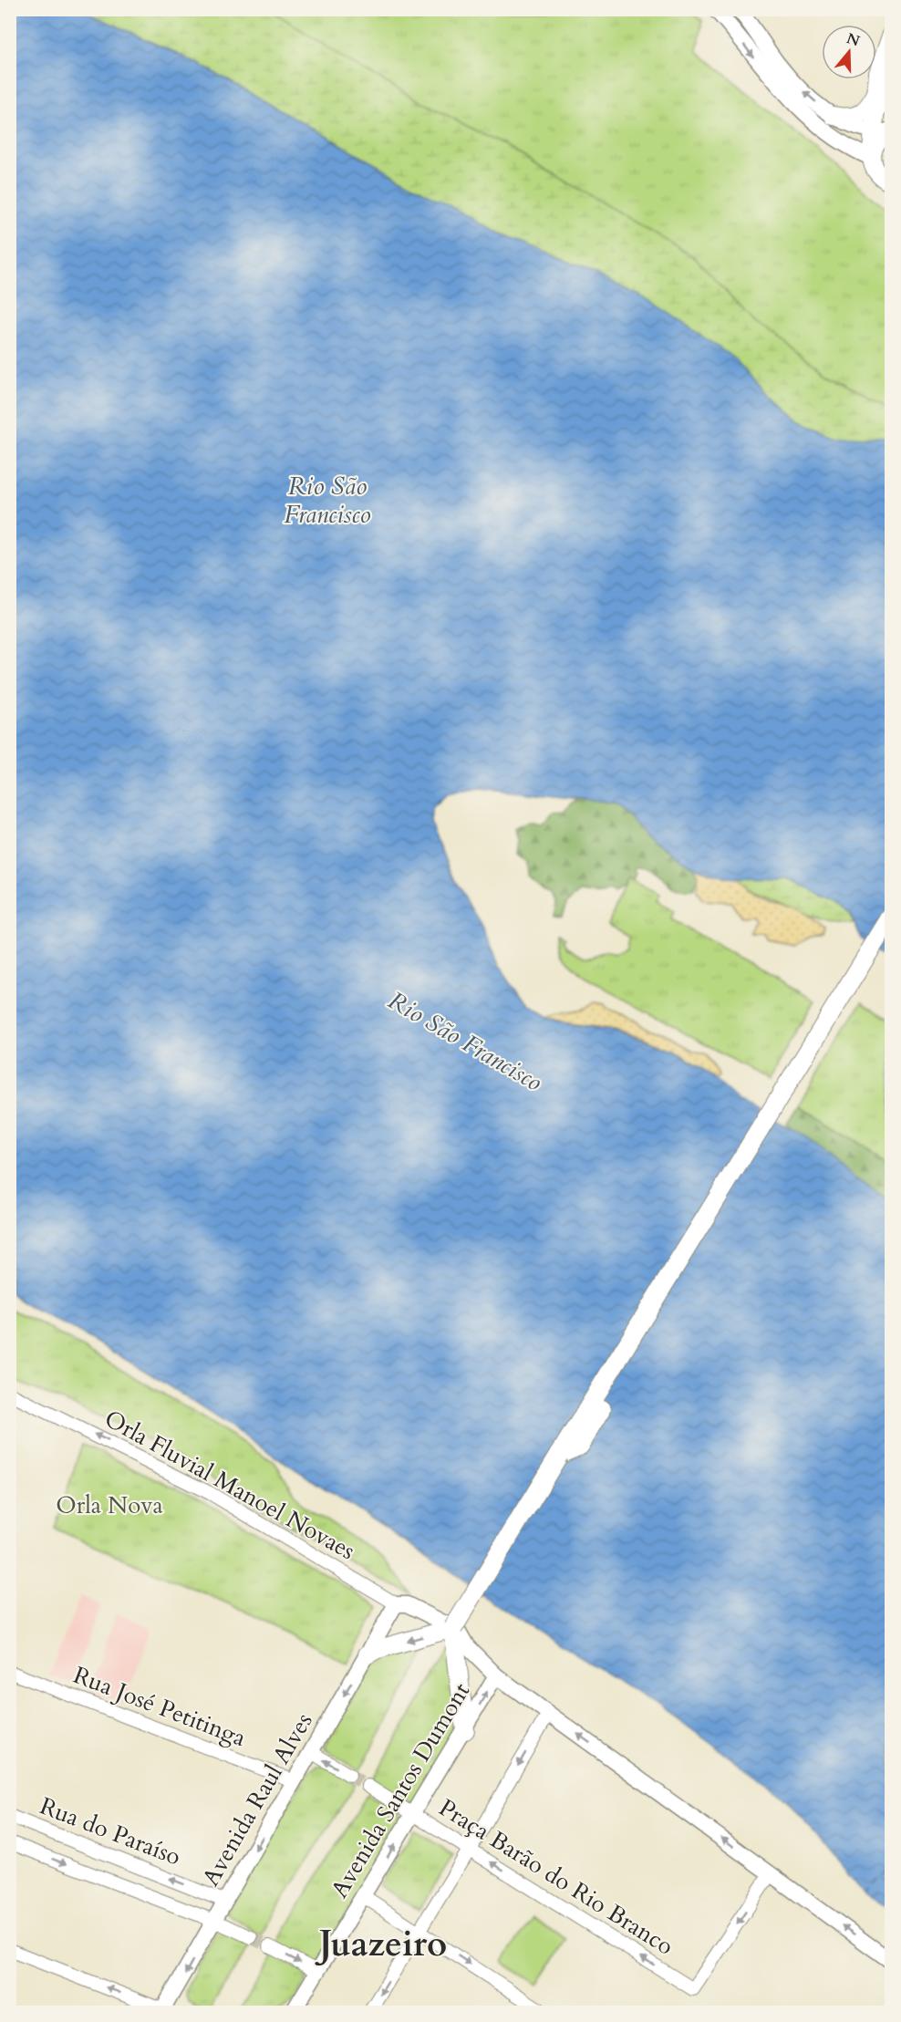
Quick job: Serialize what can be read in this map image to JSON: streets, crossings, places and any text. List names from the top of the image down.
{
  "streets": {
    "main road": ["Avenida Santos Dumont", "Avenida Raul Alves"],
    "street": [
      "Orla Fluvial Manoel Novaes",
      "Rua José Petitinga",
      "Rua do Paraíso",
      "Praça Barão do Rio Branco"
    ]
  },
  "crossings": [
    ["Orla Fluvial Manoel Novaes", "Avenida Raul Alves"],
    ["Rua José Petitinga", "Avenida Raul Alves"],
    ["Avenida Santos Dumont", "Praça Barão do Rio Branco"],
    ["Avenida Raul Alves", "Rua do Paraíso"]
  ],
  "one_way": ["Orla Fluvial Manoel Novaes", "Avenida Santos Dumont", "Avenida Raul Alves"],
  "districts": ["Juazeiro"],
  "water": ["Rio São Francisco"],
  "parks": ["Orla Nova"],
  "north": "top"
}
